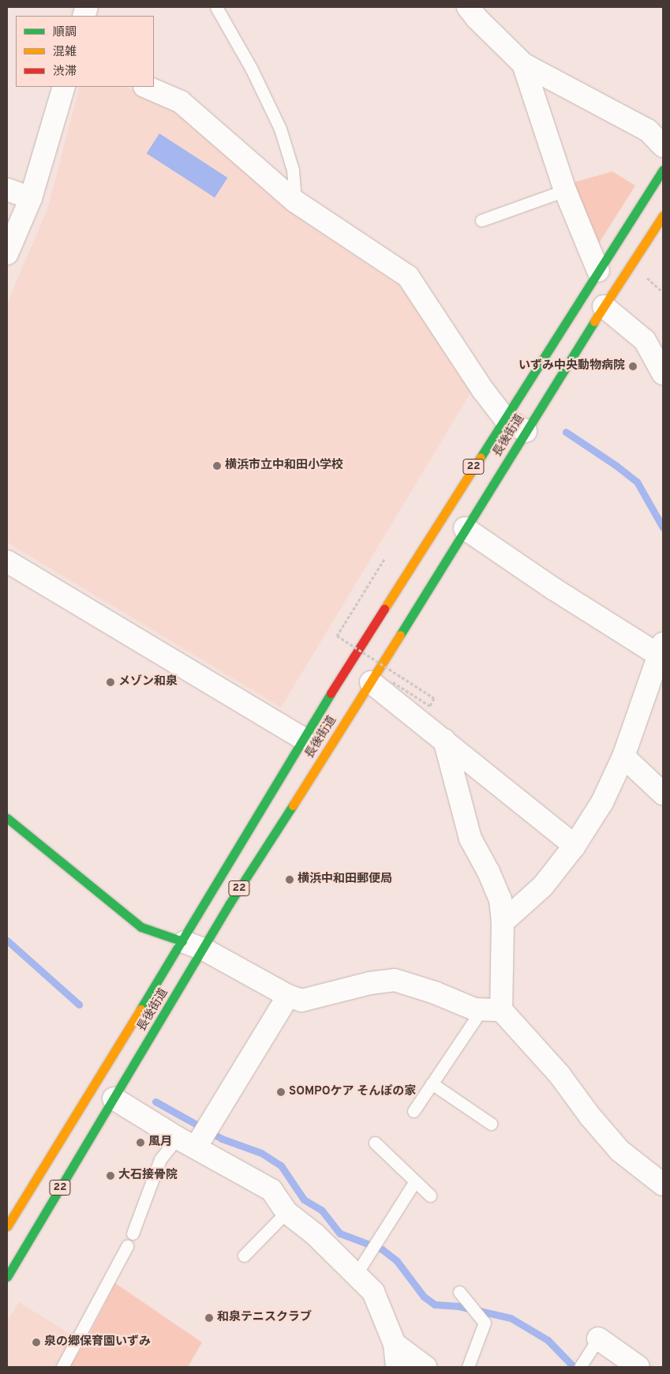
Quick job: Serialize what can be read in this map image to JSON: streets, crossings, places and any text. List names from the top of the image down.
{
  "streets": {
    "main road": ["長後街道", "22"]
  },
  "places": [
    "いずみ中央動物病院",
    "横浜市立中和田小学校",
    "メゾン和泉",
    "横浜中和田郵便局",
    "SOMPOケア そんぽの家",
    "風月",
    "大石接骨院",
    "和泉テニスクラブ",
    "泉の郷保育園いずみ"
  ],
  "legend": ["順調", "混雑", "渋滞"]
}
